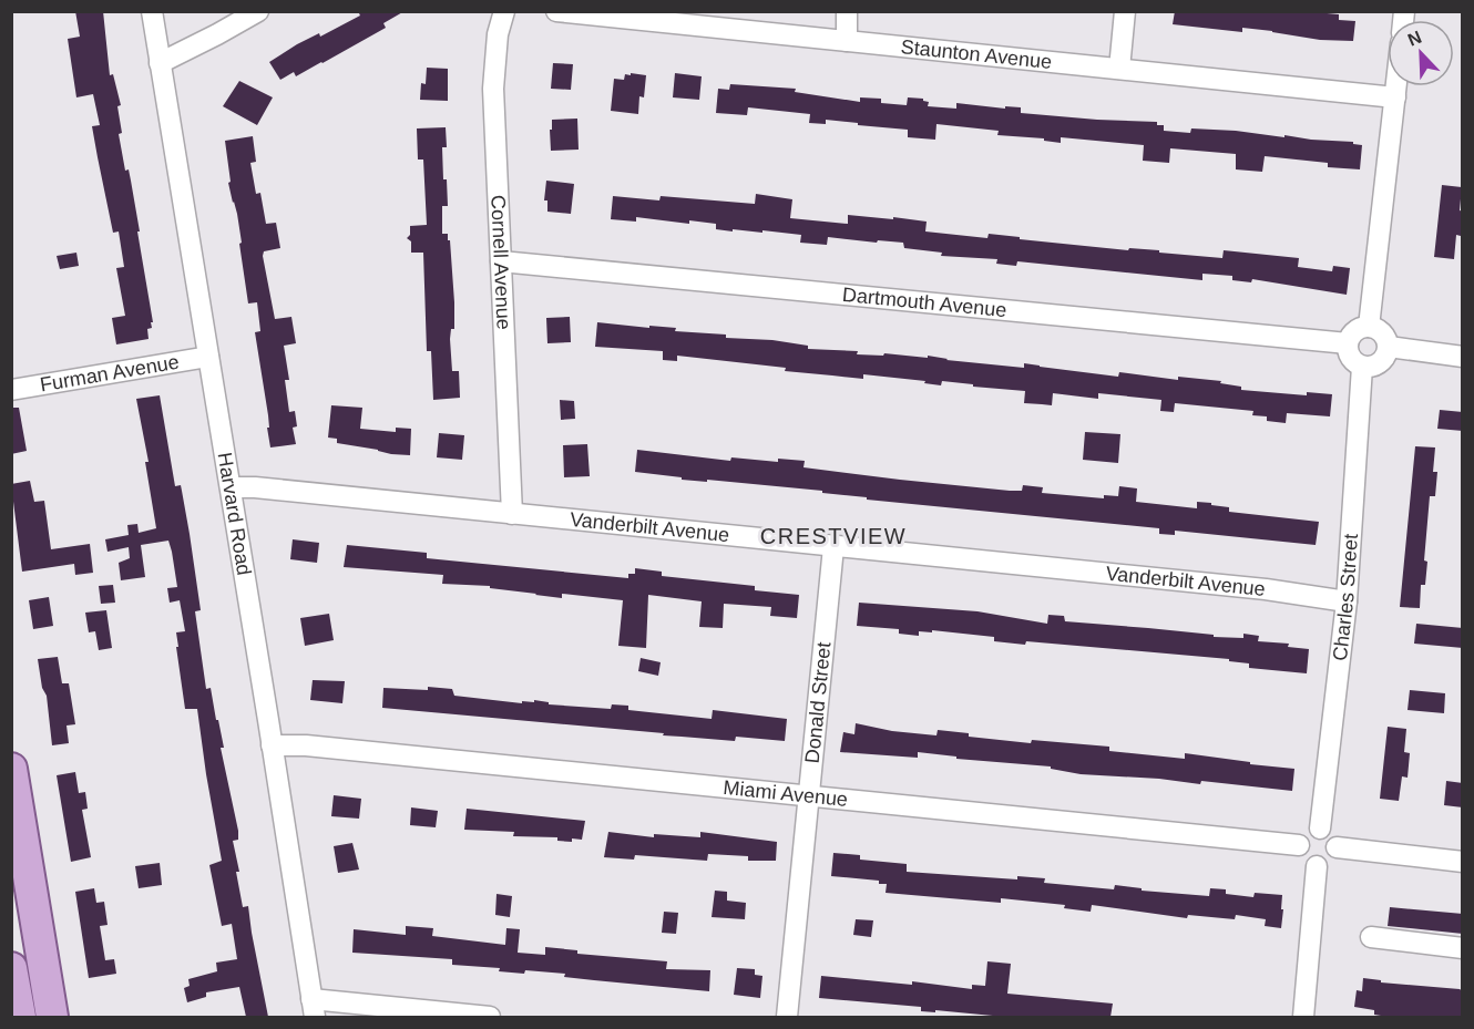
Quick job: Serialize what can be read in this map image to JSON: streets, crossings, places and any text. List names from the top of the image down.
{
  "streets": {
    "street": [
      "Staunton Avenue",
      "Cornell Avenue",
      "Dartmouth Avenue",
      "Furman Avenue",
      "Harvard Road",
      "Vanderbilt Avenue",
      "Charles Street",
      "Donald Street",
      "Miami Avenue"
    ]
  },
  "crossings": [
    ["Cornell Avenue", "Dartmouth Avenue"],
    ["Cornell Avenue", "Vanderbilt Avenue"],
    ["Dartmouth Avenue", "Charles Street"],
    ["Furman Avenue", "Harvard Road"],
    ["Harvard Road", "Vanderbilt Avenue"],
    ["Harvard Road", "Miami Avenue"],
    ["Vanderbilt Avenue", "Charles Street"],
    ["Vanderbilt Avenue", "Donald Street"],
    ["Charles Street", "Miami Avenue"],
    ["Donald Street", "Miami Avenue"]
  ],
  "districts": ["CRESTVIEW"],
  "north": "top left"
}
